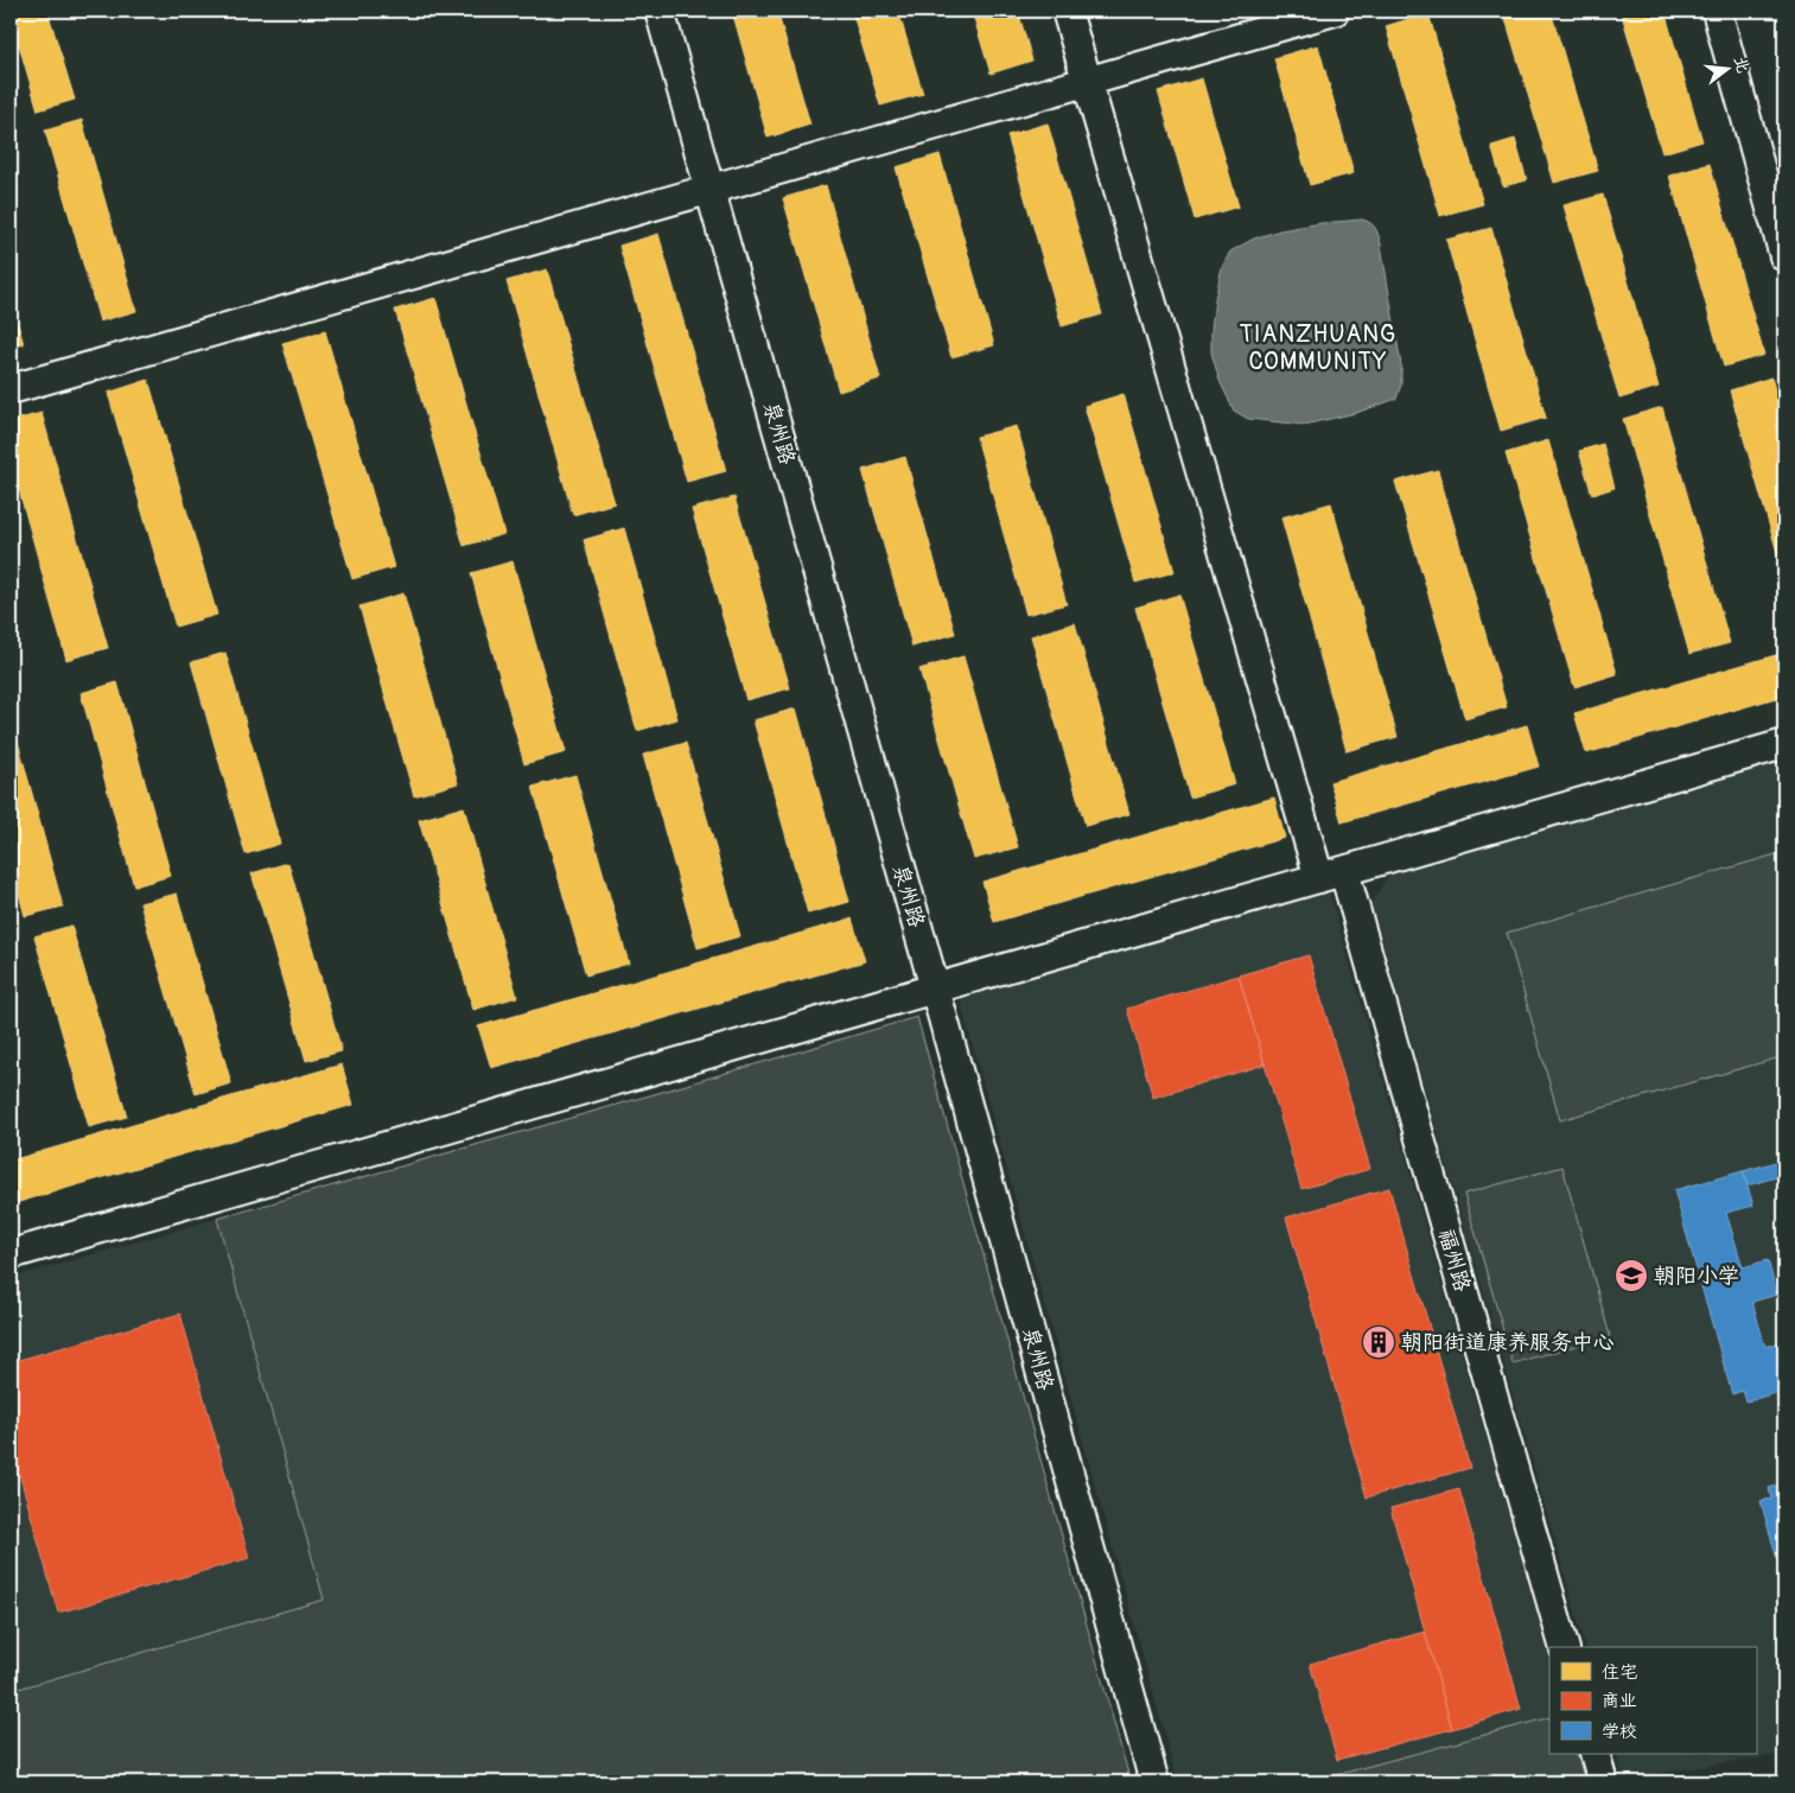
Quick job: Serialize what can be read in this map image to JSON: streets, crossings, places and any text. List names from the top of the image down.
{
  "streets": {
    "street": ["泉州路", "福州路"]
  },
  "districts": ["TIANZHUANG COMMUNITY"],
  "places": {
    "school or university": ["朝阳小学"],
    "building": ["朝阳街道康养服务中心"]
  },
  "legend": ["住宅", "商业", "学校"],
  "north": "right"
}
